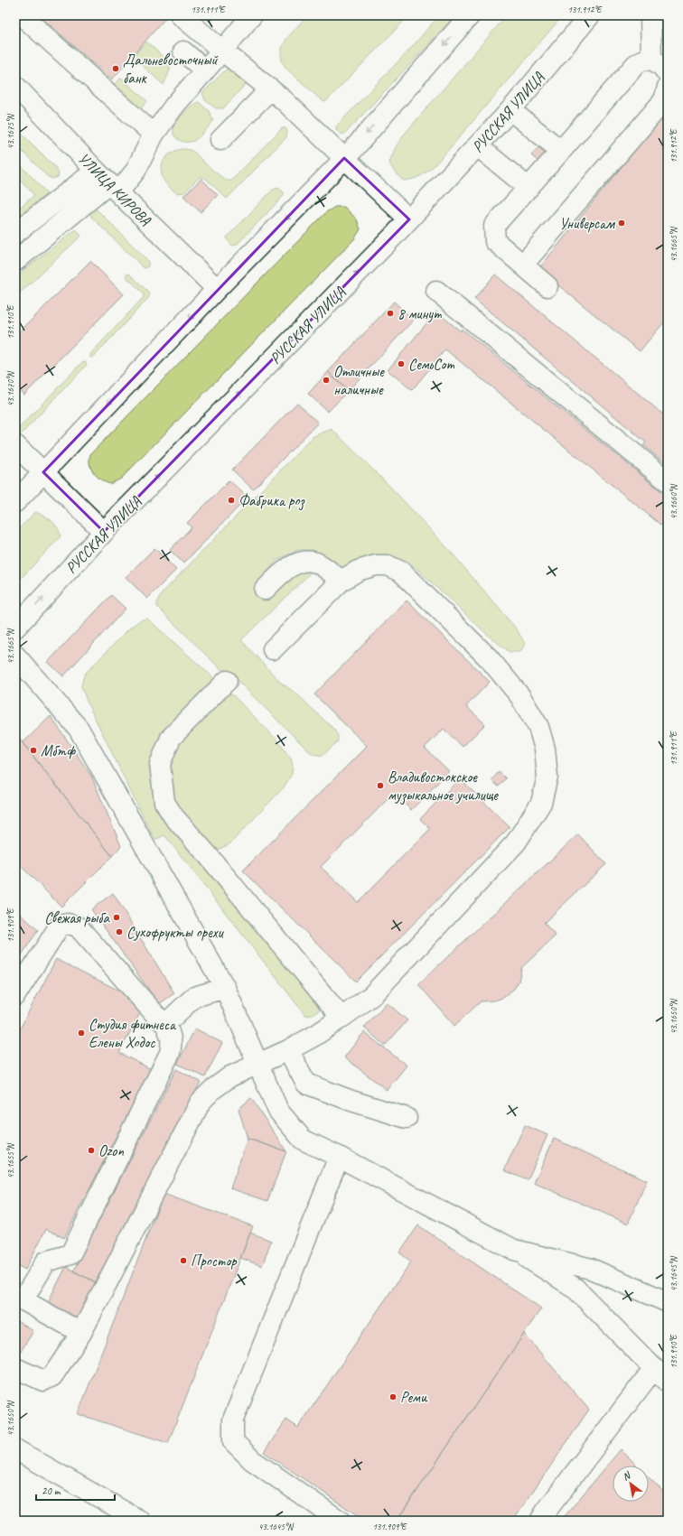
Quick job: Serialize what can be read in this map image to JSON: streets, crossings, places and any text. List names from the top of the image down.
{
  "streets": {
    "main road": ["РУССКАЯ УЛИЦА", "УЛИЦА КИРОВА"]
  },
  "places": [
    "Дальневосточный банк",
    "Универсам",
    "8 минут",
    "СемьСот",
    "Отличные наличные",
    "Фабрика роз",
    "Мбтф",
    "Владивостокское музыкальное училище",
    "Свежая рыба",
    "Сухофрукты орехи",
    "Студия фитнеса Елены Ходос",
    "Ozon",
    "Простор",
    "Реми"
  ],
  "scale_bar": "20 m",
  "north": "top left",
  "coordinates": [
    "131.911°E",
    "131.912°E",
    "43.1675°N",
    "43.1665°N",
    "131.910°E",
    "43.1670°N",
    "43.1660°N",
    "131.909°E",
    "43.1650°N",
    "43.1655°N",
    "43.1645°N"
  ]
}
